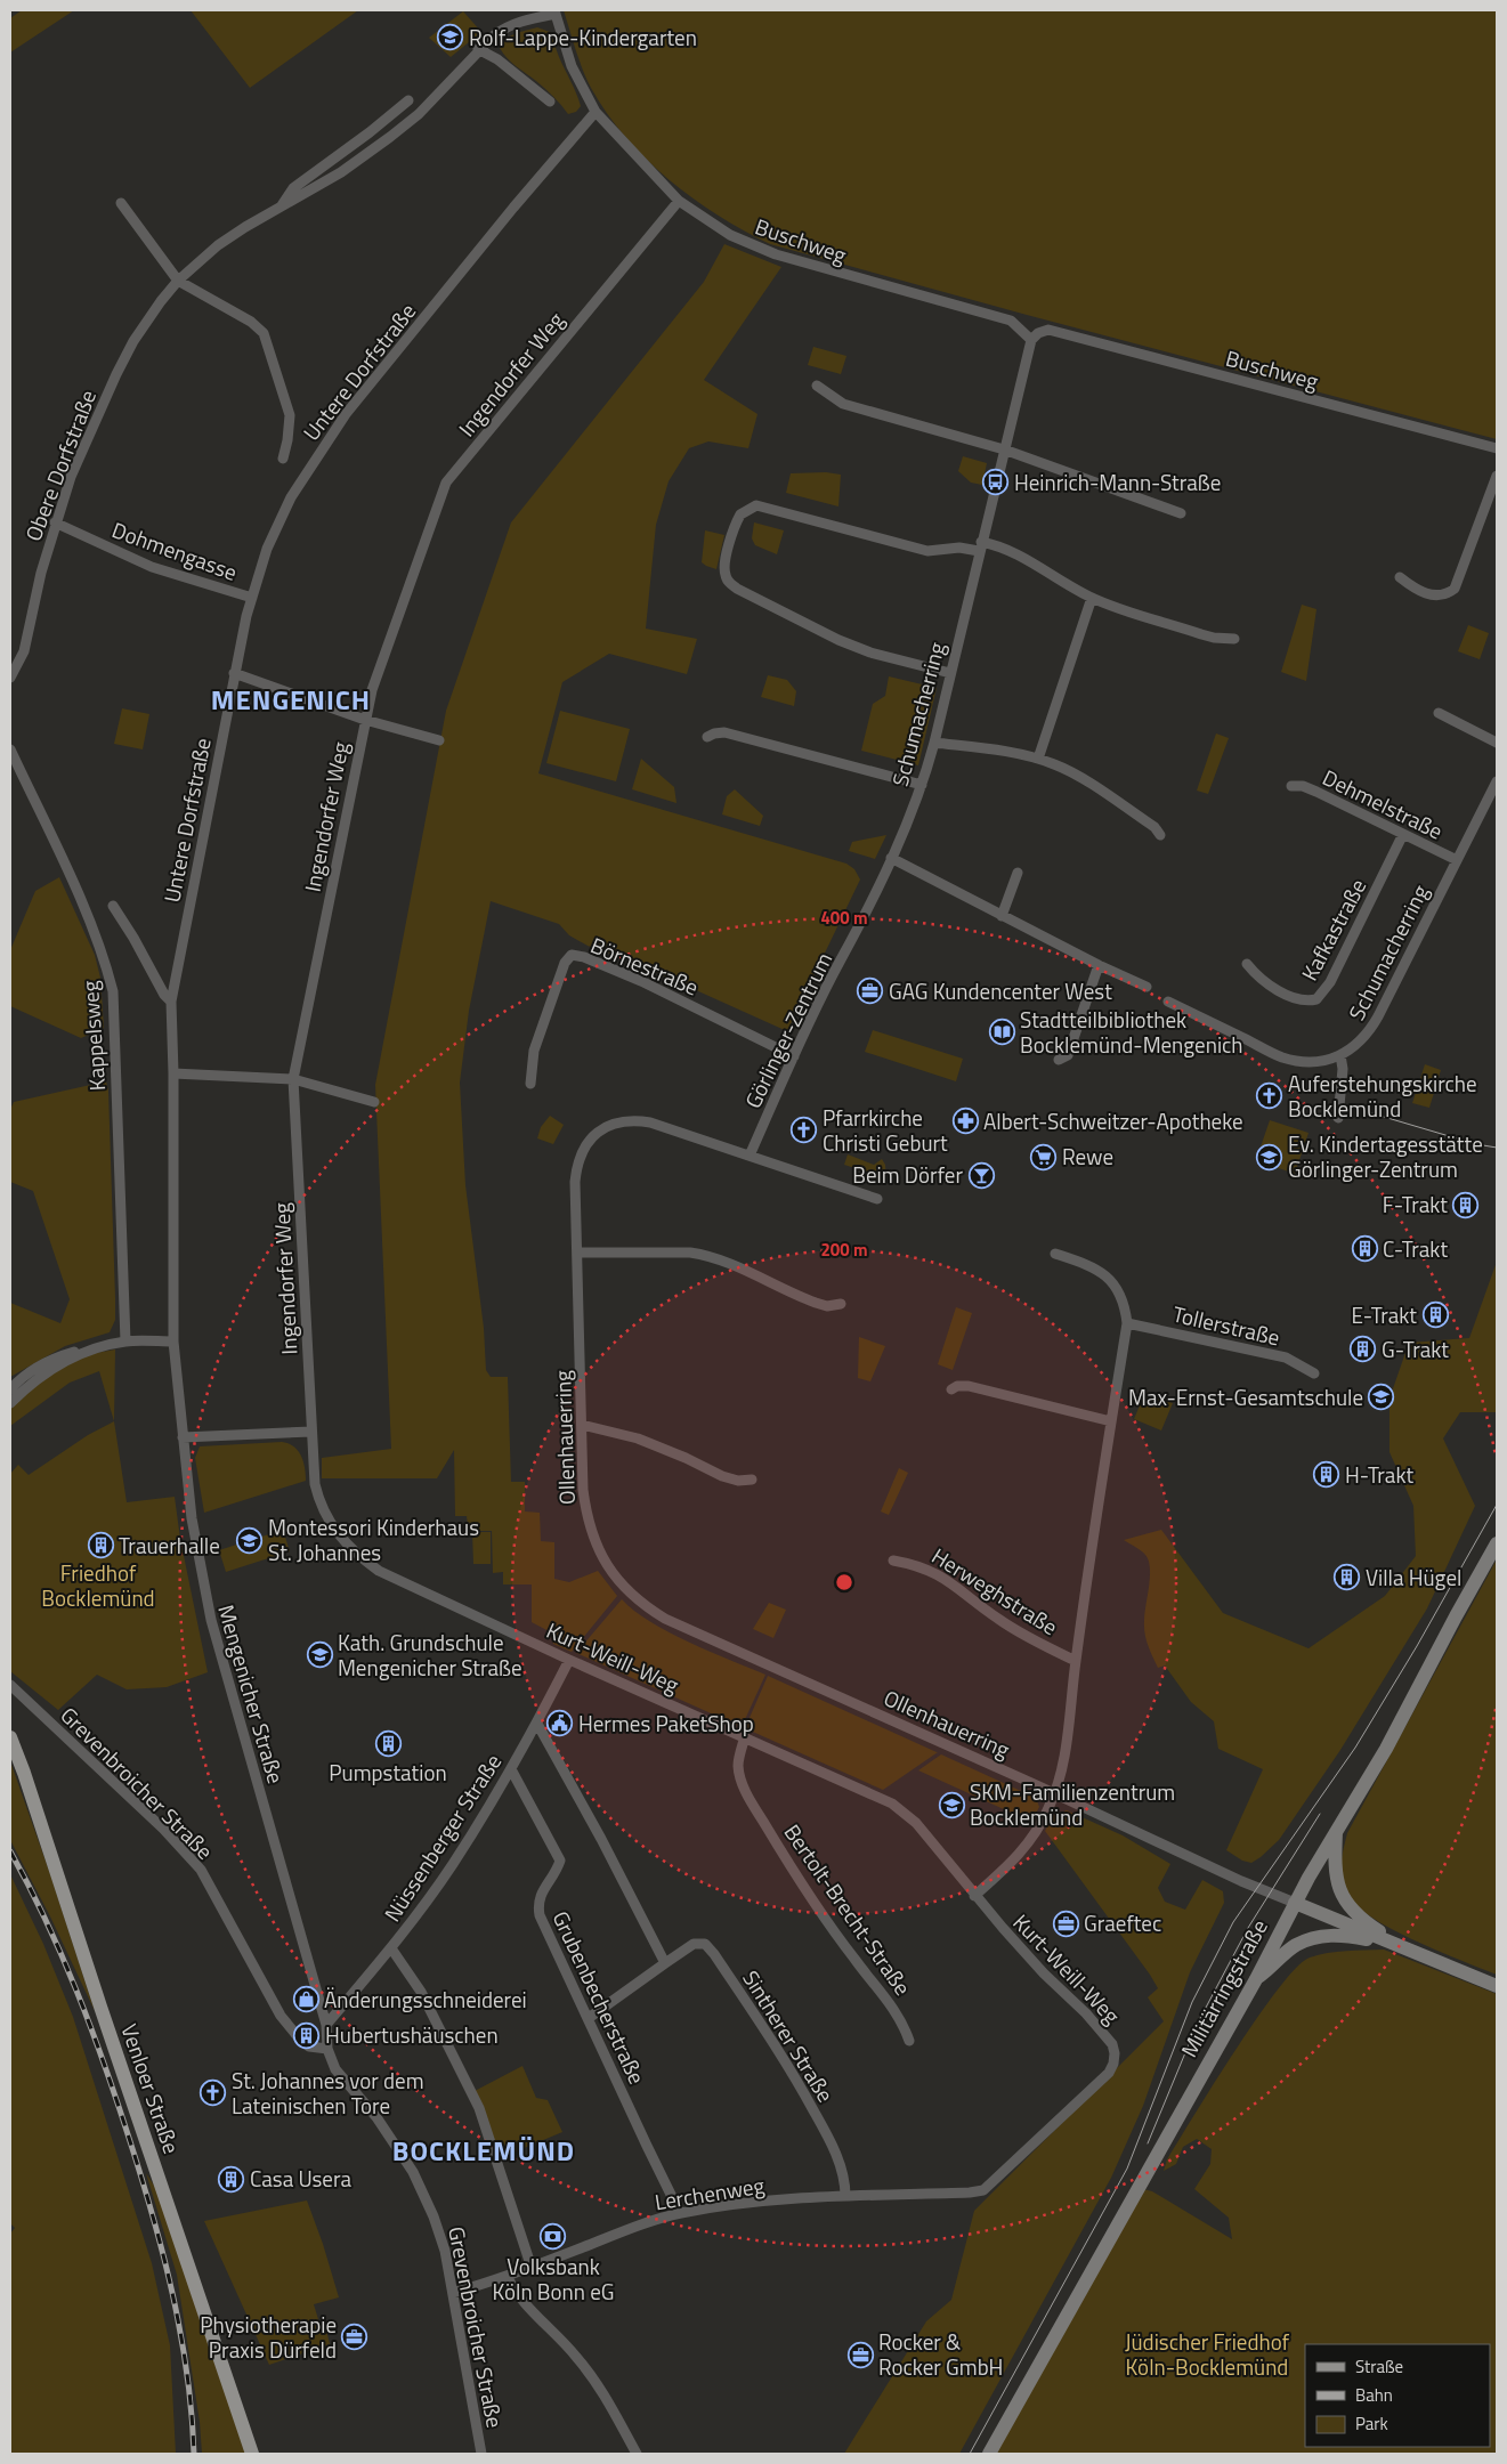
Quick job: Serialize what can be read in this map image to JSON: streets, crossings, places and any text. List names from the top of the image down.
{
  "streets": {
    "main road": ["Militärringstraße", "Venloer Straße"],
    "street": [
      "Buschweg",
      "Untere Dorfstraße",
      "Ingendorfer Weg",
      "Obere Dorfstraße",
      "Dohmengasse",
      "Schumacherring",
      "Dehmelstraße",
      "Kafkastraße",
      "Börnestraße",
      "Görlinger-Zentrum",
      "Kappelsweg",
      "Tollerstraße",
      "Ollenhauerring",
      "Herweghstraße",
      "Kurt-Weill-Weg",
      "Mengenicher Straße",
      "Grevenbroicher Straße",
      "Nüssenberger Straße",
      "Bertolt-Brecht-Straße",
      "Grubenbecherstraße",
      "Sintherer Straße",
      "Lerchenweg"
    ]
  },
  "crossings": [
    ["Buschweg", "Untere Dorfstraße"],
    ["Buschweg", "Ingendorfer Weg"],
    ["Buschweg", "Obere Dorfstraße"],
    ["Buschweg", "Schumacherring"],
    ["Untere Dorfstraße", "Dohmengasse"],
    ["Untere Dorfstraße", "Mengenicher Straße"],
    ["Ingendorfer Weg", "Kurt-Weill-Weg"],
    ["Obere Dorfstraße", "Dohmengasse"],
    ["Schumacherring", "Dehmelstraße"],
    ["Schumacherring", "Görlinger-Zentrum"],
    ["Dehmelstraße", "Kafkastraße"],
    ["Börnestraße", "Görlinger-Zentrum"],
    ["Görlinger-Zentrum", "Ollenhauerring"],
    ["Ollenhauerring", "Militärringstraße"],
    ["Kurt-Weill-Weg", "Nüssenberger Straße"],
    ["Kurt-Weill-Weg", "Bertolt-Brecht-Straße"],
    ["Kurt-Weill-Weg", "Lerchenweg"],
    ["Mengenicher Straße", "Grevenbroicher Straße"],
    ["Mengenicher Straße", "Nüssenberger Straße"],
    ["Grevenbroicher Straße", "Lerchenweg"],
    ["Nüssenberger Straße", "Grubenbecherstraße"],
    ["Grubenbecherstraße", "Sintherer Straße"],
    ["Grubenbecherstraße", "Lerchenweg"],
    ["Sintherer Straße", "Lerchenweg"]
  ],
  "districts": ["MENGENICH", "BOCKLEMÜND"],
  "parks": ["Friedhof Bocklemünd", "Jüdischer Friedhof Köln-Bocklemünd"],
  "places": {
    "school or university": [
      "Rolf-Lappe-Kindergarten",
      "Ev. Kindertagesstätte Görlinger-Zentrum",
      "Max-Ernst-Gesamtschule",
      "Montessori Kinderhaus St. Johannes",
      "Kath. Grundschule Mengenicher Straße",
      "SKM-Familienzentrum Bocklemünd"
    ],
    "bus stop": ["Heinrich-Mann-Straße"],
    "office": [
      "GAG Kundencenter West",
      "Graeftec",
      "Physiotherapie Praxis Dürfeld",
      "Rocker & Rocker GmbH"
    ],
    "library": ["Stadtteilbibliothek Bocklemünd-Mengenich"],
    "church": ["Auferstehungskirche Bocklemünd", "Pfarrkirche Christi Geburt", "St. Johannes vor dem Lateinischen Tore"],
    "pharmacy": ["Albert-Schweitzer-Apotheke"],
    "supermarket": ["Rewe"],
    "bar": ["Beim Dörfer"],
    "building": [
      "F-Trakt",
      "C-Trakt",
      "E-Trakt",
      "G-Trakt",
      "H-Trakt",
      "Trauerhalle",
      "Villa Hügel",
      "Pumpstation",
      "Hubertushäuschen",
      "Casa Usera"
    ],
    "public building": ["Hermes PaketShop"],
    "shop": ["Änderungsschneiderei"],
    "bank": ["Volksbank Köln Bonn eG"]
  },
  "legend": ["Straße", "Bahn", "Park"],
  "rings": ["400 m", "200 m"]
}
